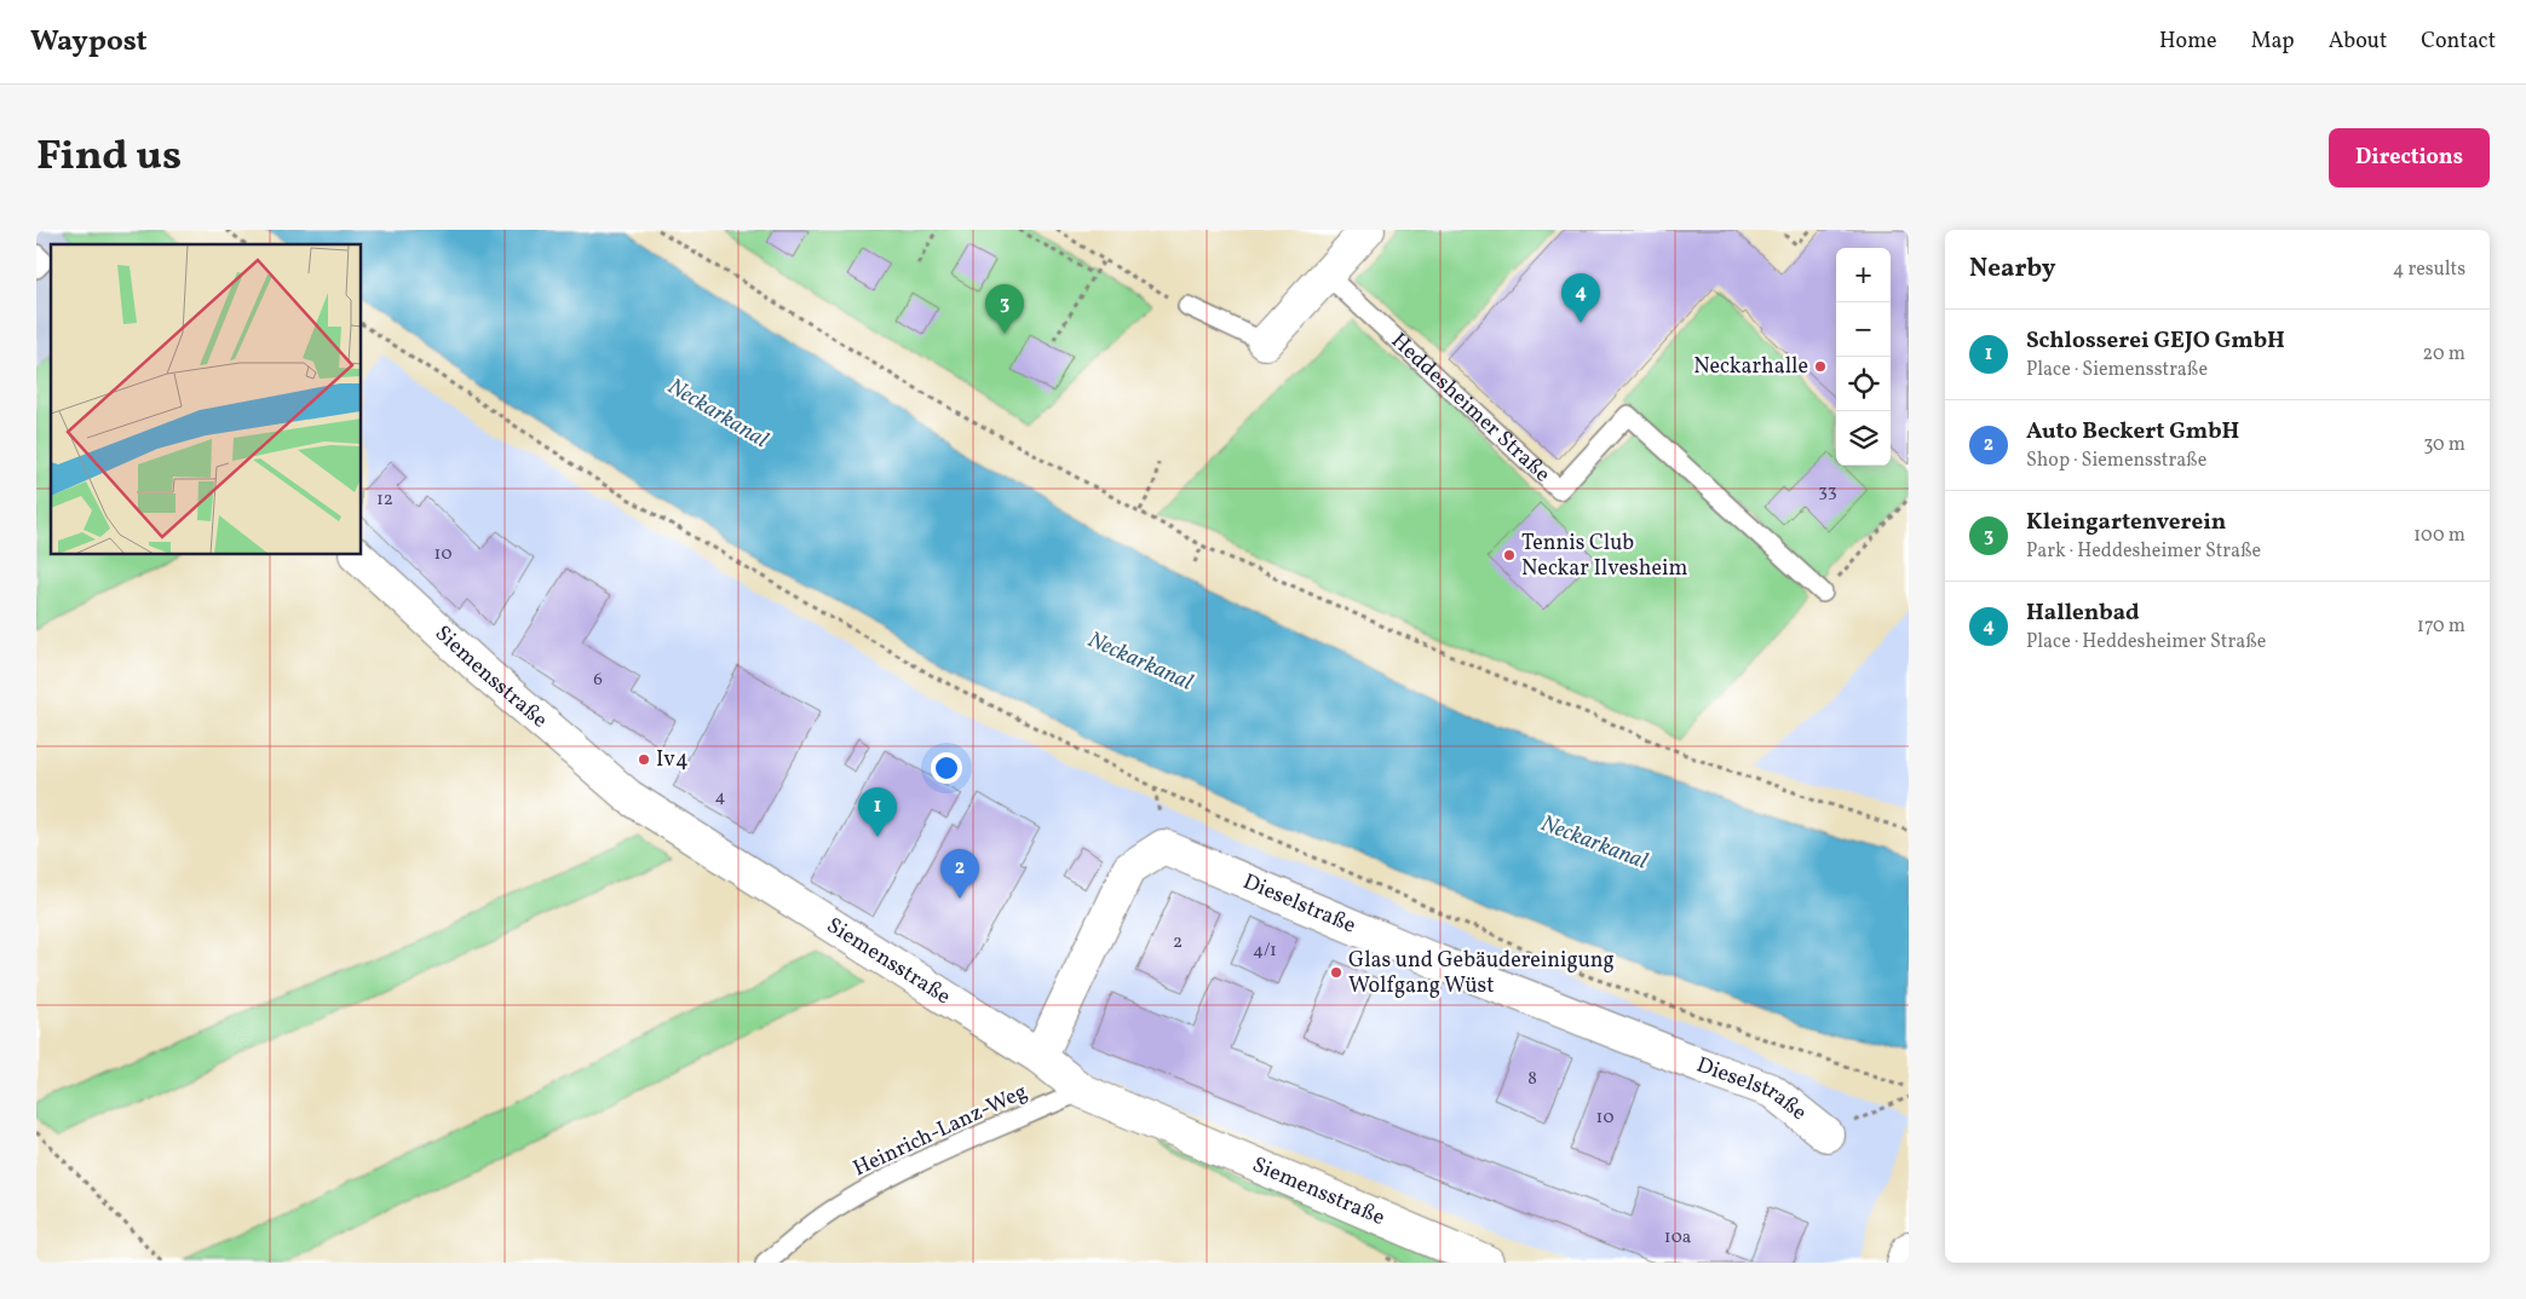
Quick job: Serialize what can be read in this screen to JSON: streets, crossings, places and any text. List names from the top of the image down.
{
  "streets": {
    "street": ["Siemensstraße", "Dieselstraße"],
    "lane": ["Heddesheimer Straße", "Heinrich-Lanz-Weg"]
  },
  "crossings": [
    ["Siemensstraße", "Dieselstraße"],
    ["Siemensstraße", "Heinrich-Lanz-Weg"]
  ],
  "water": ["Neckarkanal"],
  "places": [
    "Neckarhalle",
    "Tennis Club Neckar Ilvesheim",
    "Iv4",
    "Glas und Gebäudereinigung Wolfgang Wüst"
  ],
  "house_numbers": [
    "33",
    "12",
    "10",
    "6",
    "4",
    "2",
    "4/1",
    "8",
    "10",
    "10a"
  ],
  "page": {
    "header": "Waypost",
    "nav": [
      "Home",
      "Map",
      "About",
      "Contact"
    ],
    "title": "Find us",
    "buttons": "Directions",
    "heading": ["Nearby", "4 results"],
    "map_buttons": ["+", "−"],
    "pins": [
      "4",
      "3",
      "1",
      "2"
    ],
    "list": [
      {
        "mark": "1",
        "name": "Schlosserei GEJO GmbH",
        "note": "Place · Siemensstraße",
        "value": "20 m"
      },
      {
        "mark": "2",
        "name": "Auto Beckert GmbH",
        "note": "Shop · Siemensstraße",
        "value": "30 m"
      },
      {
        "mark": "3",
        "name": "Kleingartenverein",
        "note": "Park · Heddesheimer Straße",
        "value": "100 m"
      },
      {
        "mark": "4",
        "name": "Hallenbad",
        "note": "Place · Heddesheimer Straße",
        "value": "170 m"
      }
    ]
  }
}
